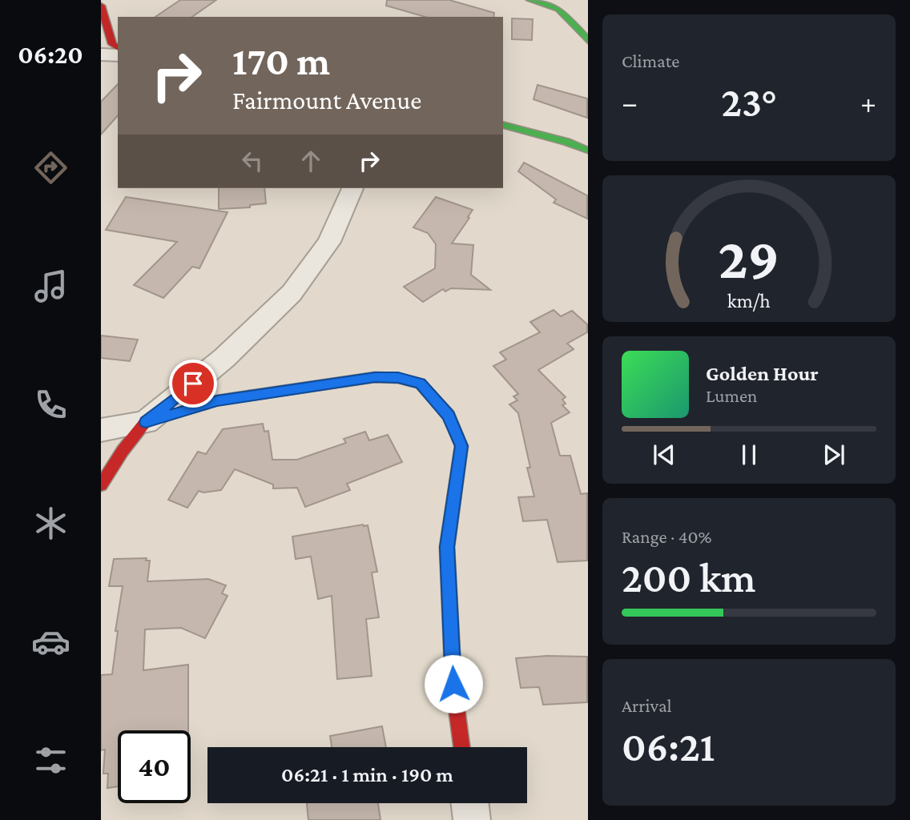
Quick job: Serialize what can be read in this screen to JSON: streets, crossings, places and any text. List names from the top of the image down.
{
  "page": {
    "tabs": "06:20",
    "tile": [
      "Climate",
      ["Range · 40%", "200 km"],
      ["Arrival", "06:21"]
    ],
    "turn": ["170 m", "Fairmount Avenue"],
    "heat": ["−", "23°", "+"],
    "song": ["Golden Hour", "Lumen"],
    "limit": "40",
    "trip": "06:21 · 1 min · 190 m",
    "gauge": ["29", "km/h"]
  }
}
